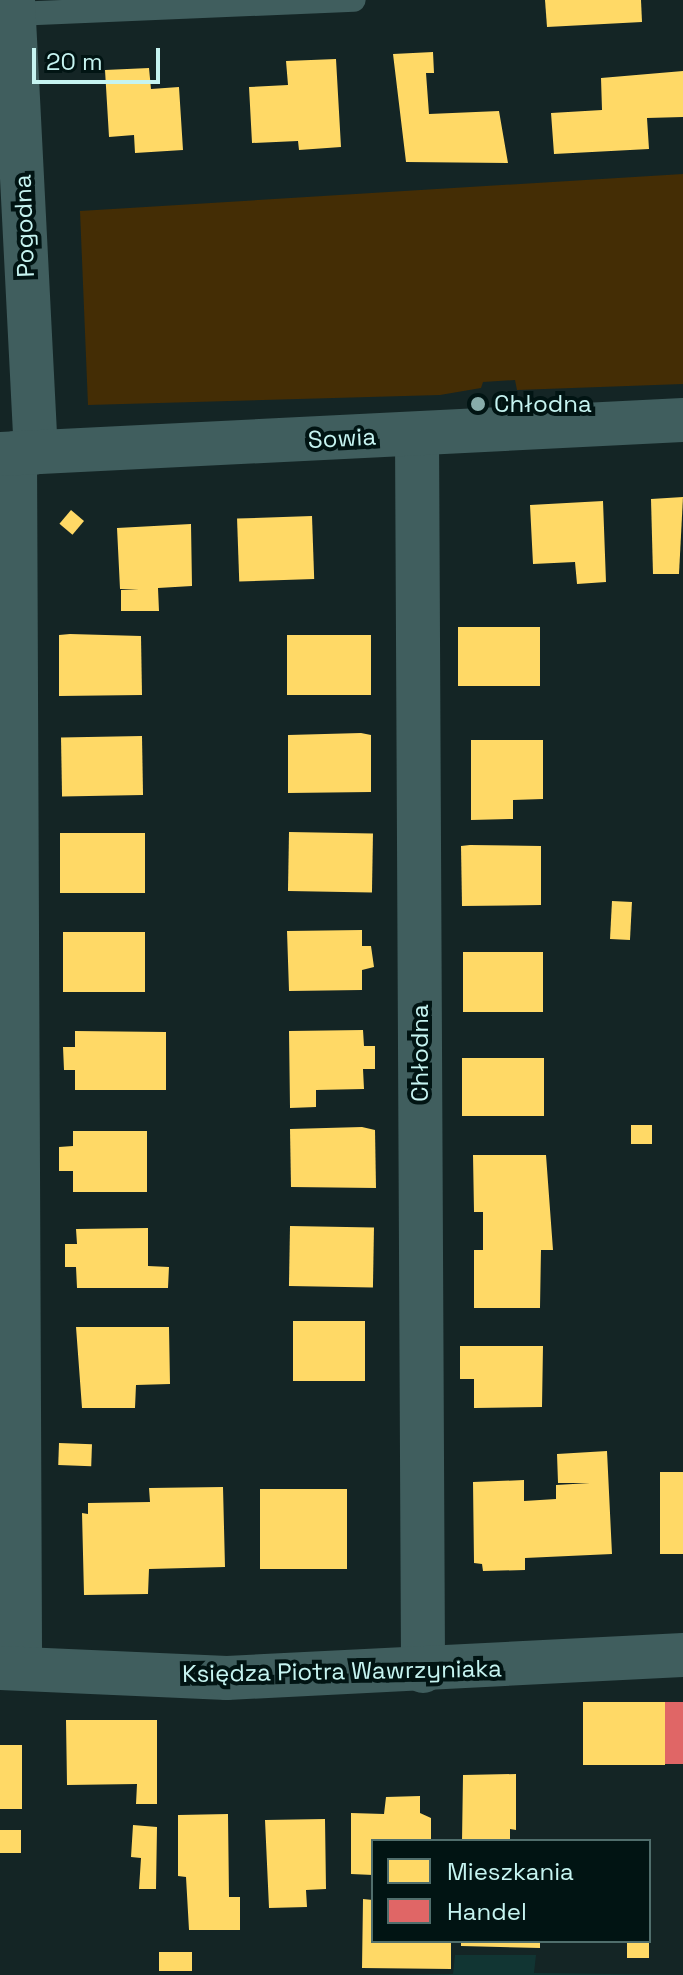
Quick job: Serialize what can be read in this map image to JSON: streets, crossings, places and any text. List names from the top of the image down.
{
  "streets": {
    "street": [
      "Pogodna",
      "Sowia",
      "Chłodna",
      "Księdza Piotra Wawrzyniaka"
    ]
  },
  "crossings": [
    ["Pogodna", "Sowia"],
    ["Pogodna", "Księdza Piotra Wawrzyniaka"],
    ["Sowia", "Chłodna"],
    ["Chłodna", "Księdza Piotra Wawrzyniaka"]
  ],
  "places": ["Chłodna"],
  "legend": ["Mieszkania", "Handel"],
  "scale_bar": "20 m"
}
